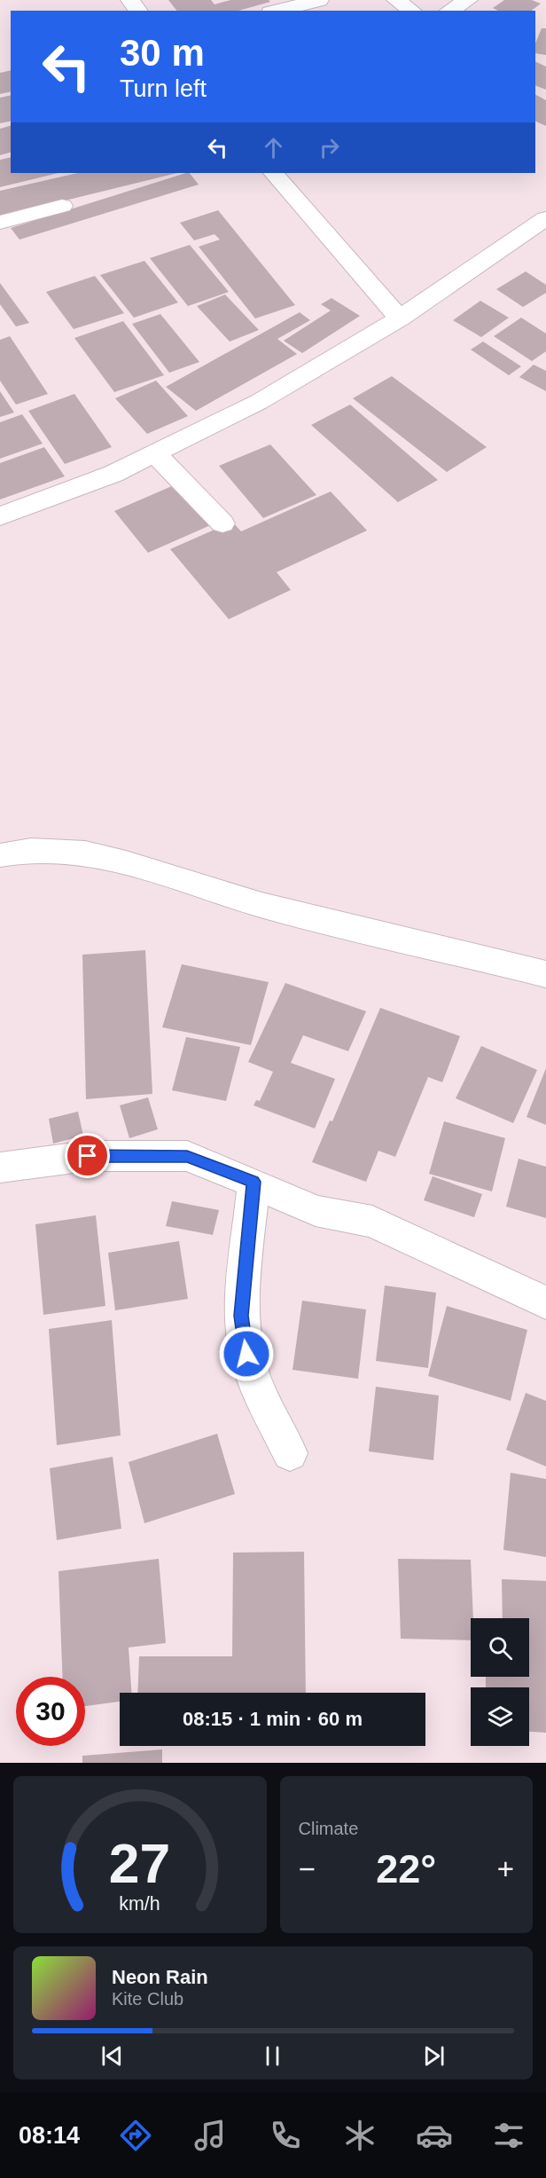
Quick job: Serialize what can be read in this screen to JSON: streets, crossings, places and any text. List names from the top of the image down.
{
  "page": {
    "turn": ["30 m", "Turn left"],
    "limit": "30",
    "trip": "08:15 · 1 min · 60 m",
    "tile": "Climate",
    "heat": ["−", "22°", "+"],
    "song": ["Neon Rain", "Kite Club"],
    "tabs": "08:14",
    "gauge": ["27", "km/h"]
  }
}
